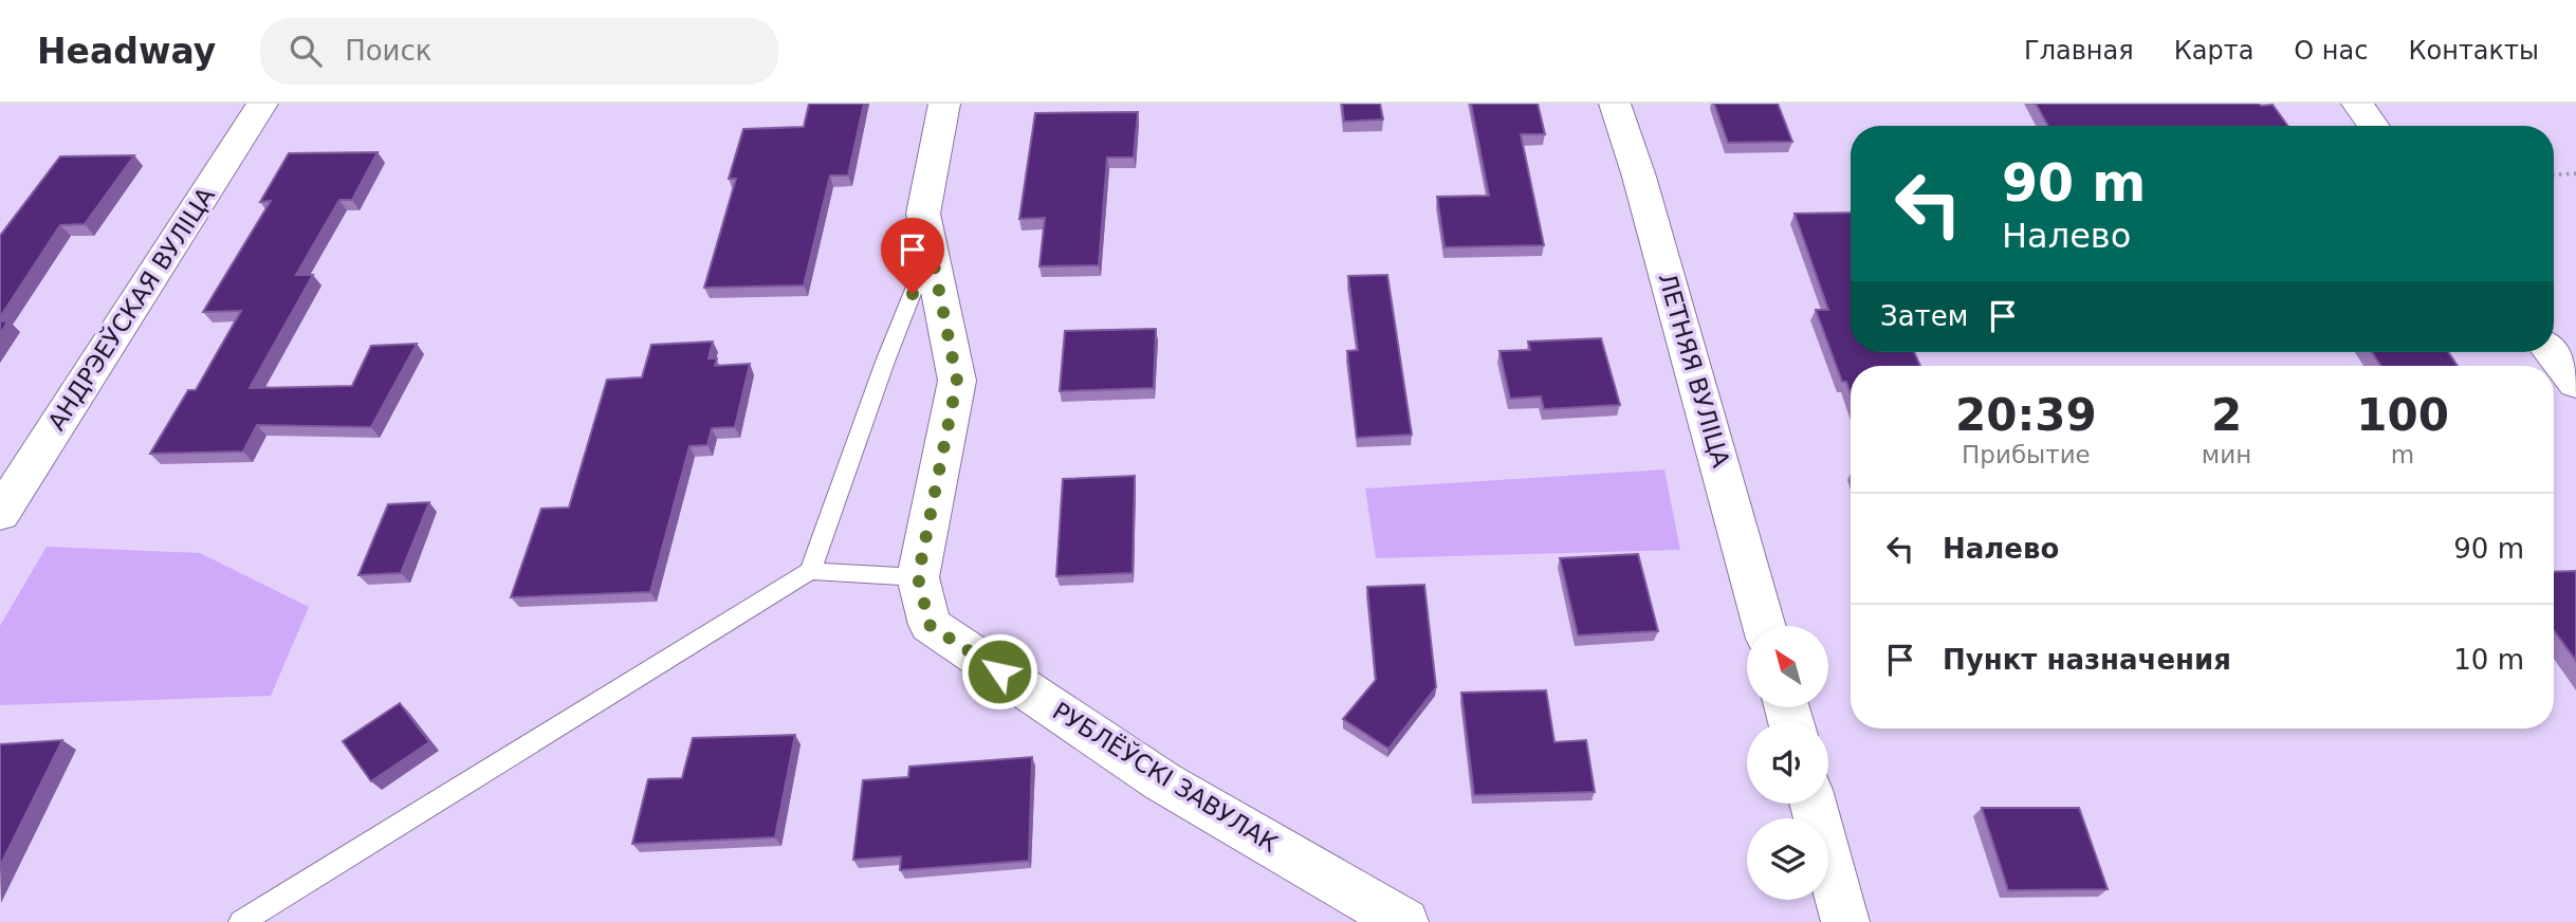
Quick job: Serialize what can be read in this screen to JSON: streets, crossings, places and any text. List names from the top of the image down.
{
  "streets": {
    "street": ["АНДРЭЕЎСКАЯ ВУЛІЦА", "ЛЕТНЯЯ ВУЛІЦА", "РУБЛЁЎСКІ ЗАВУЛАК"]
  },
  "north": "top left",
  "page": {
    "header": "Headway",
    "search": "Поиск",
    "nav": [
      "Главная",
      "Карта",
      "О нас",
      "Контакты"
    ],
    "turn": ["90 m", "Налево"],
    "then": "Затем",
    "eta": [
      "20:39",
      "Прибытие",
      "2",
      "мин",
      "100",
      "m"
    ],
    "list": [
      {
        "name": "Налево",
        "value": "90 m"
      },
      {
        "name": "Пункт назначения",
        "value": "10 m"
      }
    ]
  }
}
